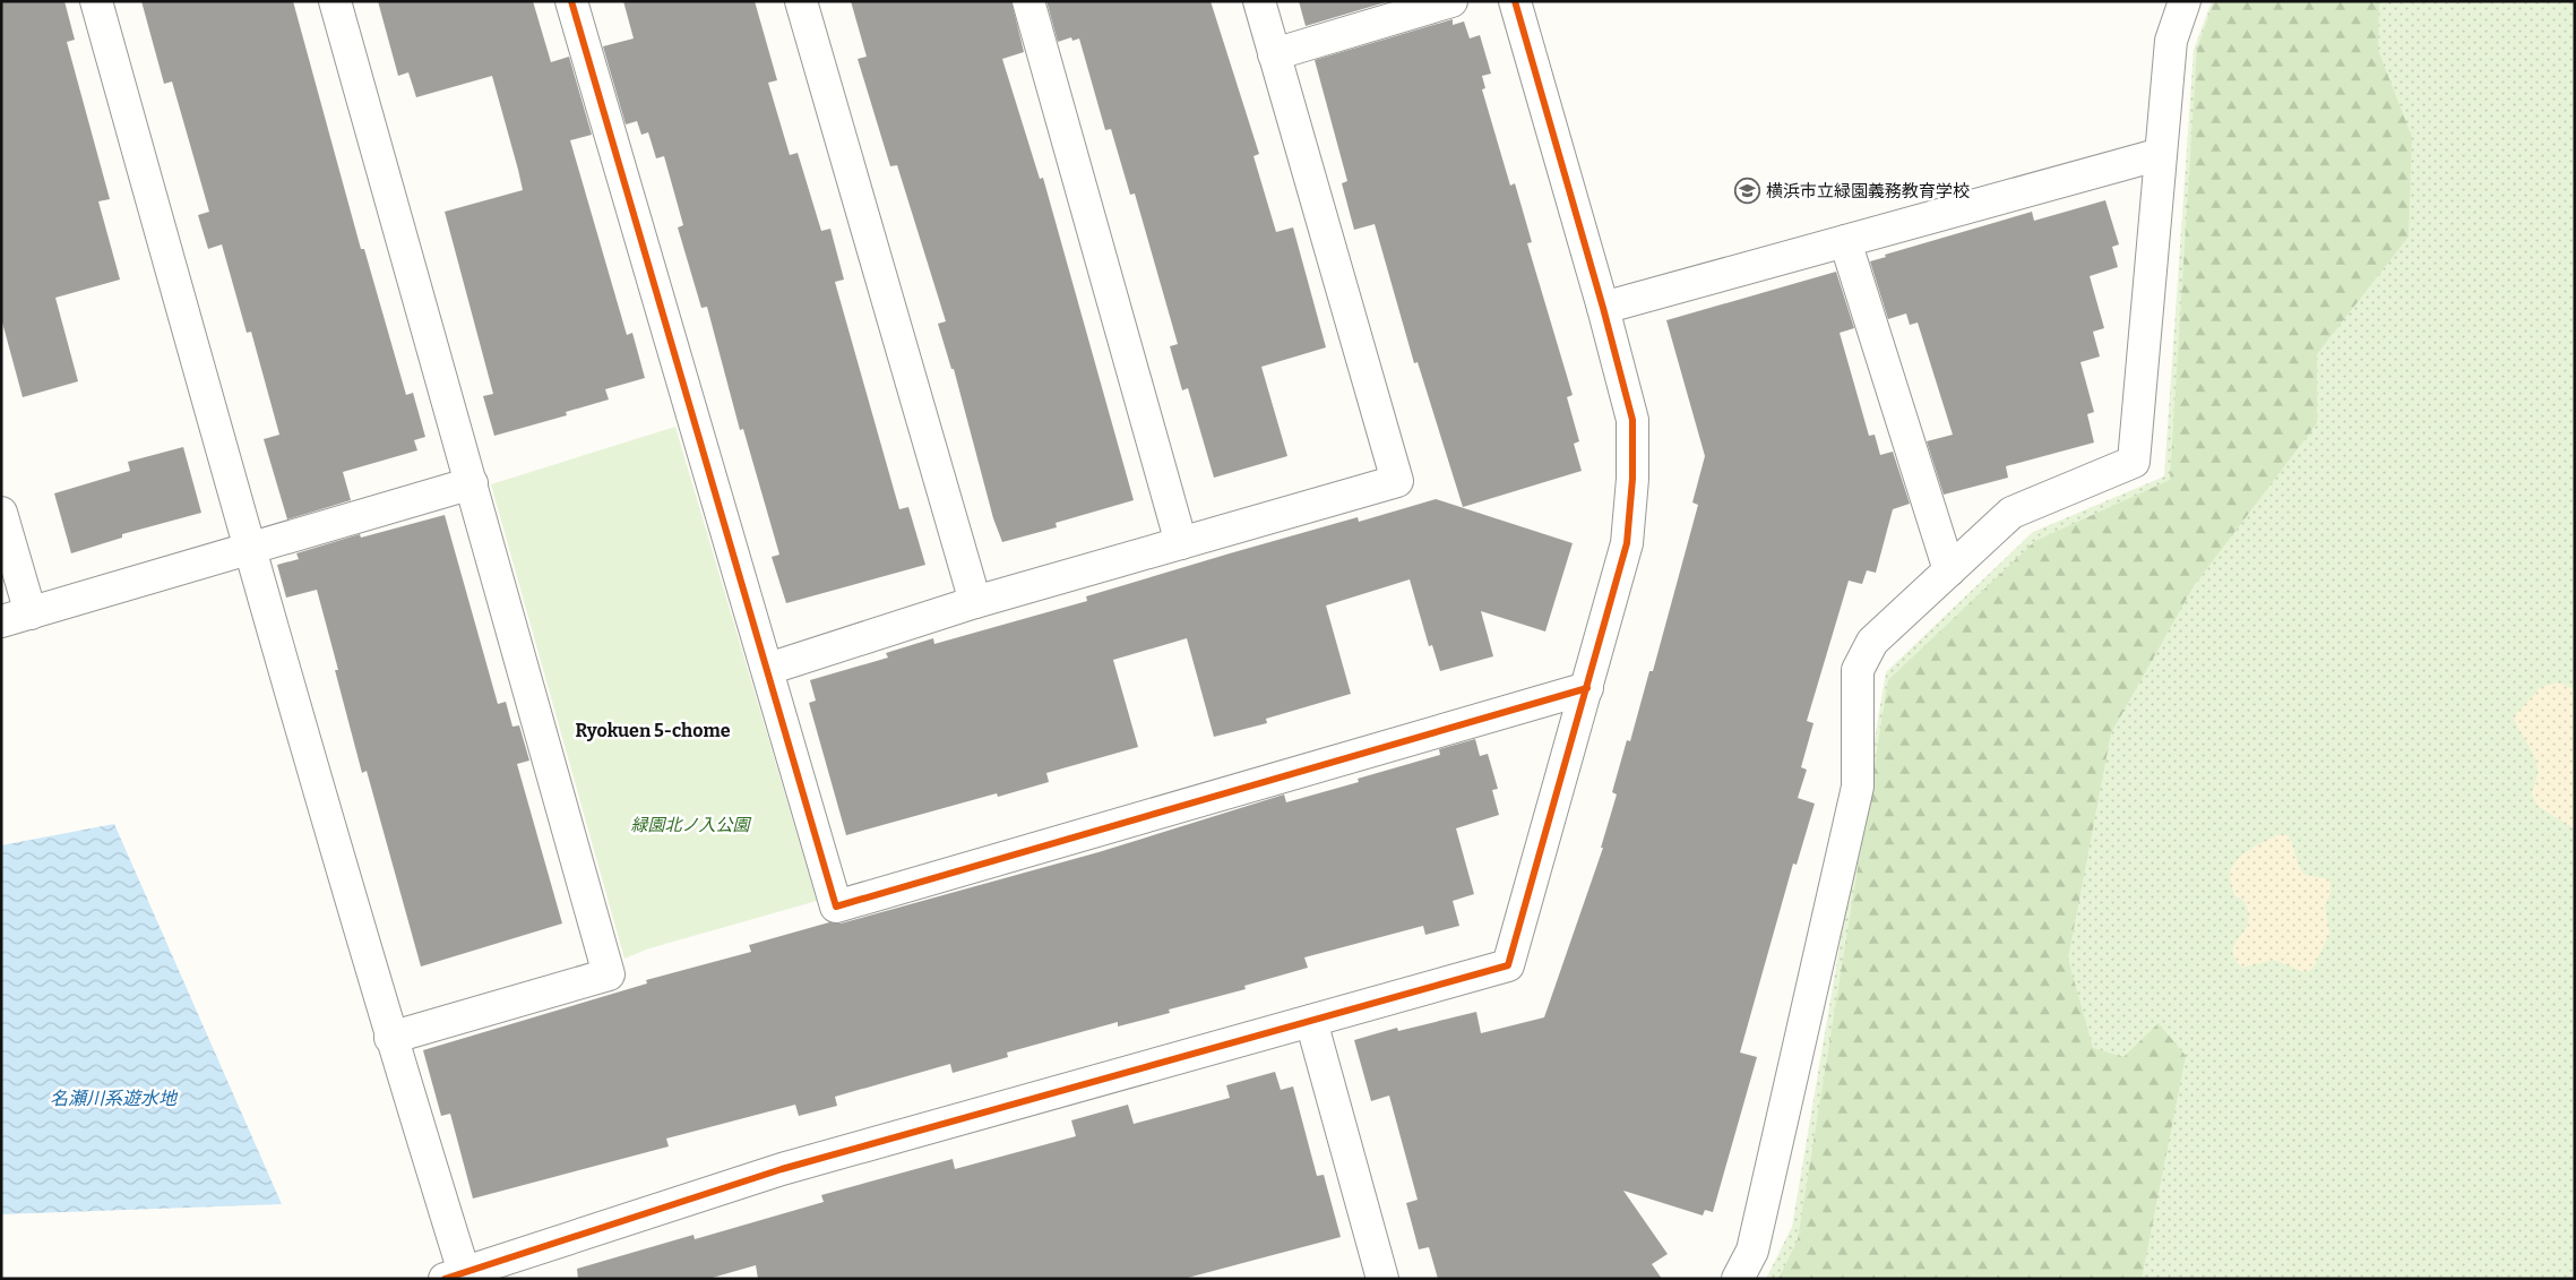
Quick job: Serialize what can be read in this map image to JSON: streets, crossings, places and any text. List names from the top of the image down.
{
  "districts": ["Ryokuen 5-chome"],
  "water": ["名瀬川系遊水地"],
  "parks": ["緑園北ノ入公園"],
  "places": {
    "school or university": ["横浜市立緑園義務教育学校"]
  }
}
